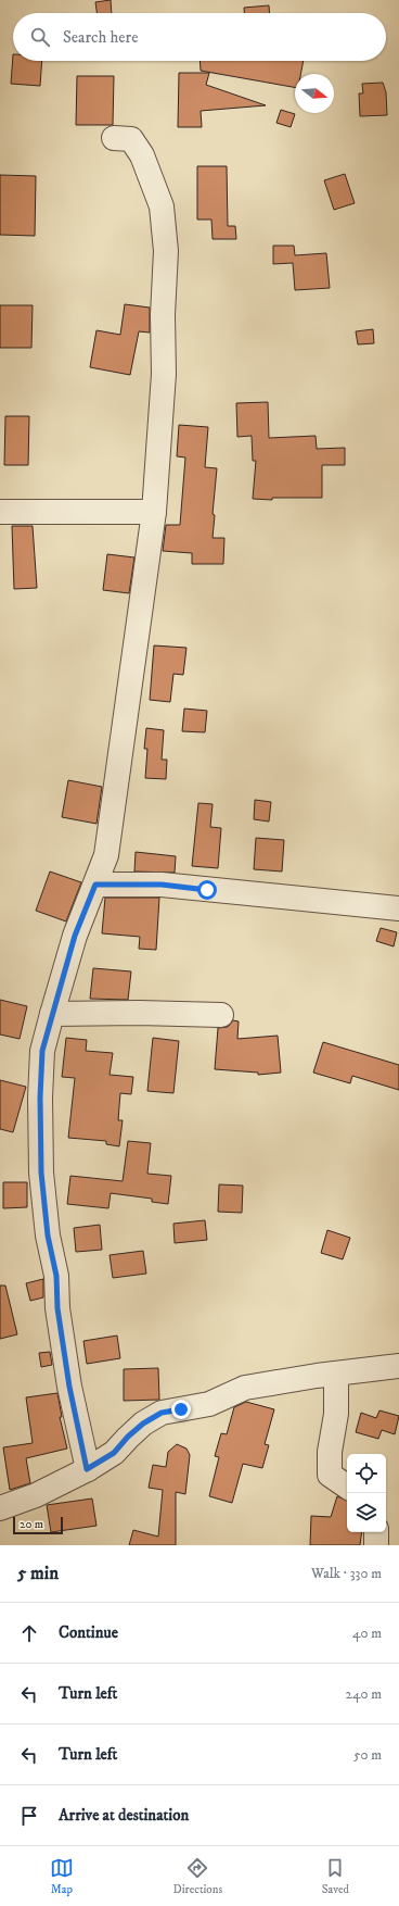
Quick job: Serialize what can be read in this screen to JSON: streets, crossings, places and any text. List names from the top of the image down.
{
  "scale_bar": "20 m",
  "north": "right",
  "page": {
    "search": "Search here",
    "scale": "20 m",
    "heading": ["5 min", "Walk · 330 m"],
    "list": [
      ["Continue", "40 m"],
      ["Turn left", "240 m"],
      ["Turn left", "50 m"],
      "Arrive at destination"
    ],
    "nav": ["Map", "Directions", "Saved"]
  }
}
